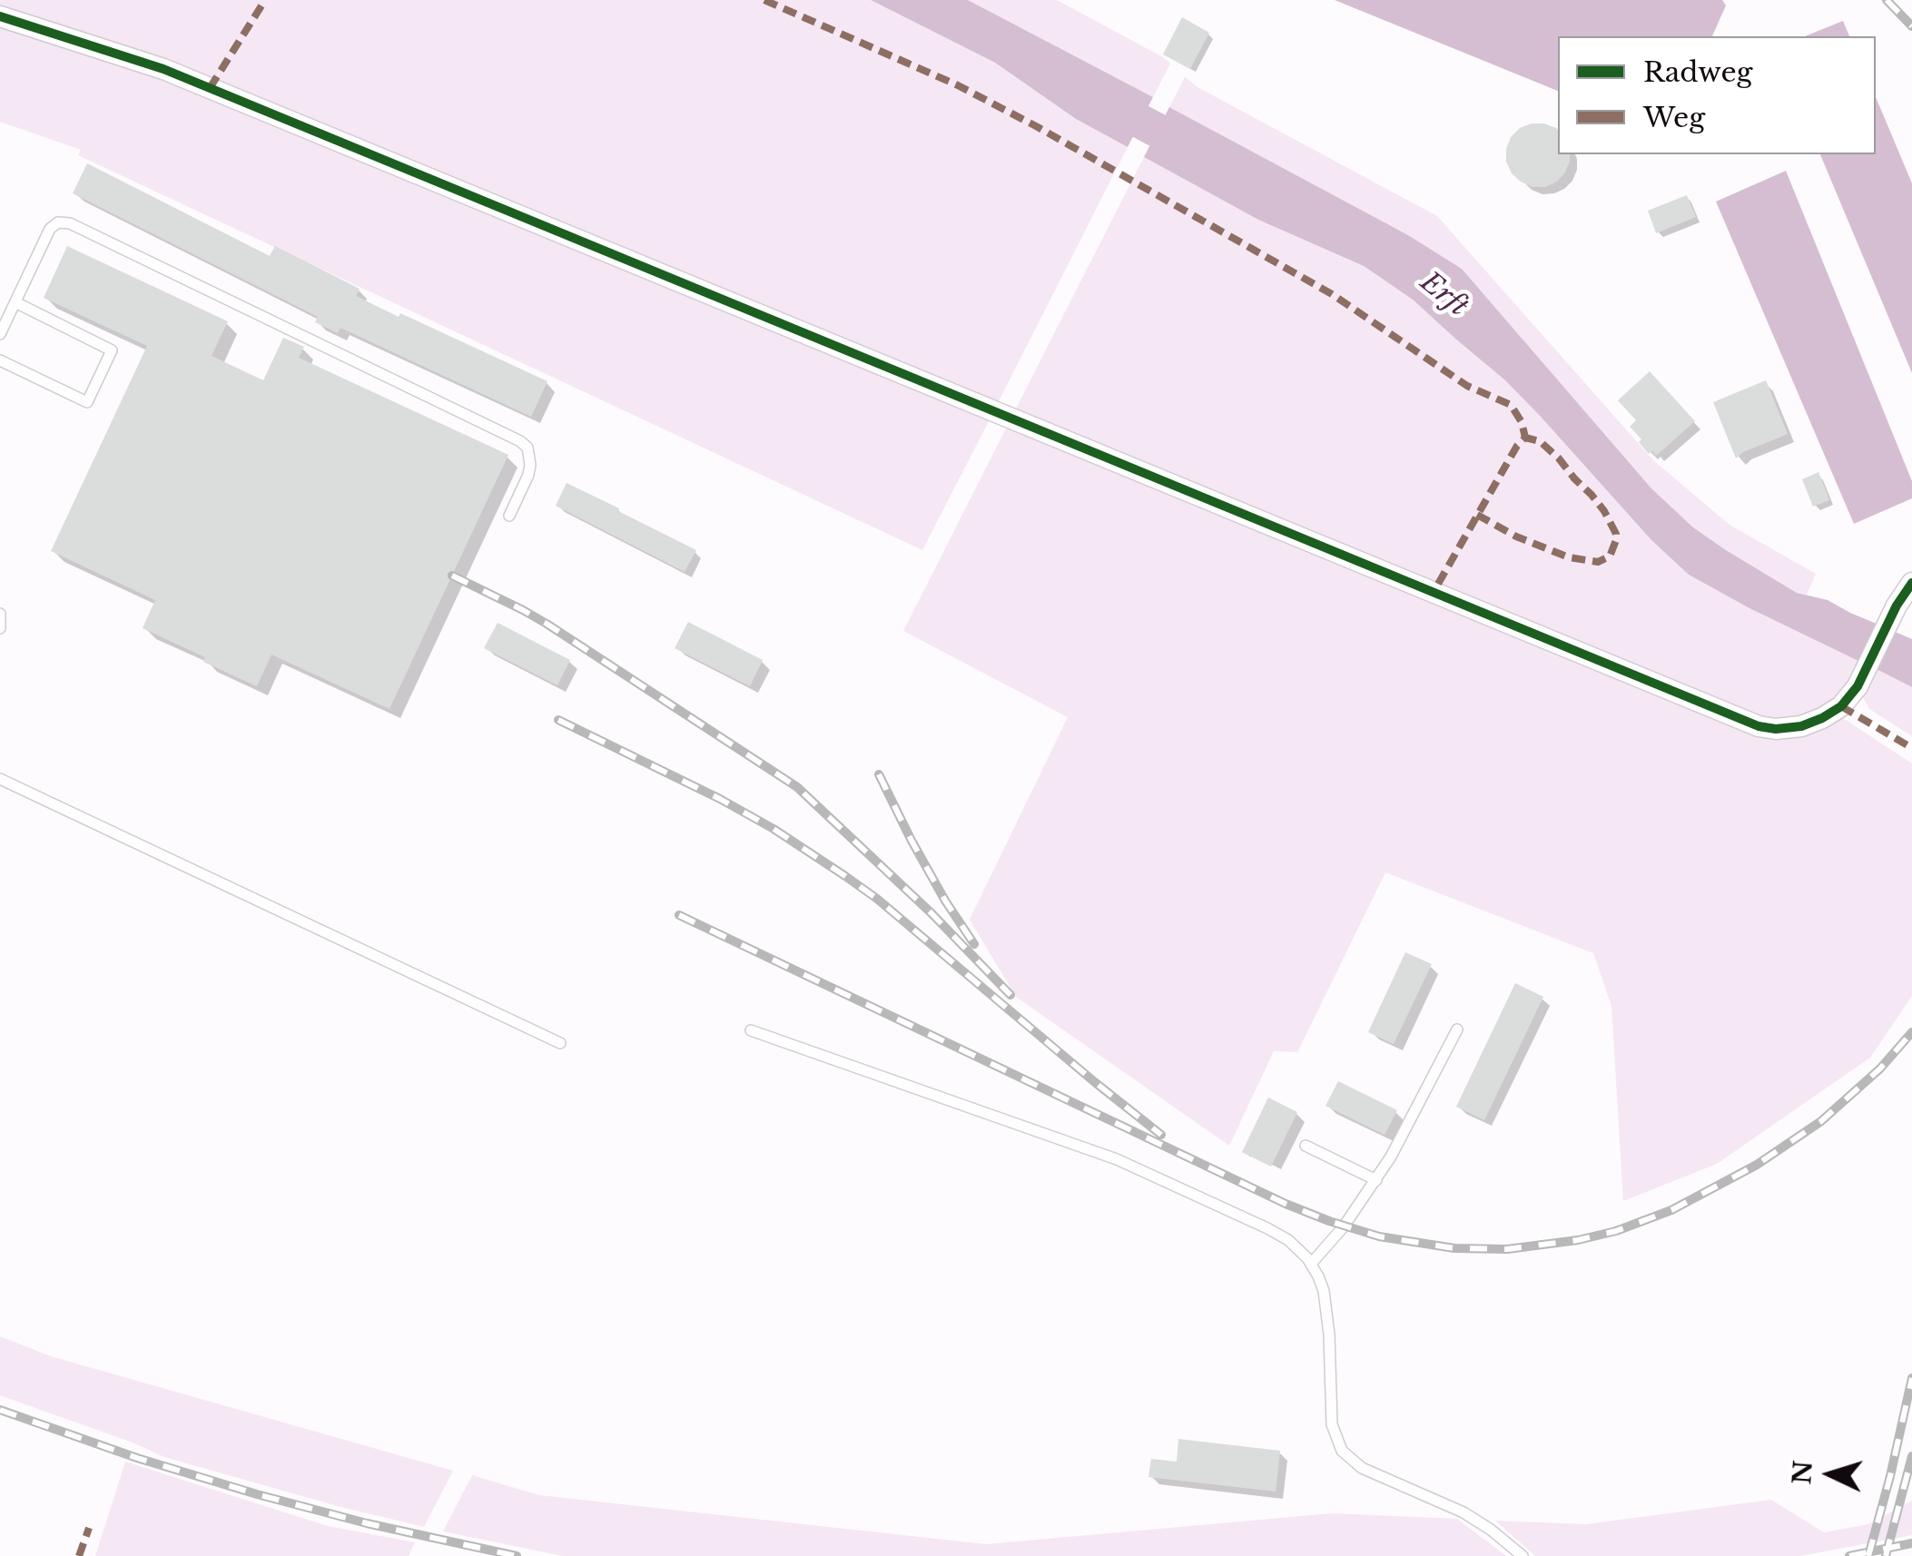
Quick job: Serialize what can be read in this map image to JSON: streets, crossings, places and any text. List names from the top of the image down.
{
  "water": ["Erft"],
  "legend": ["Radweg", "Weg"],
  "north": "left"
}
